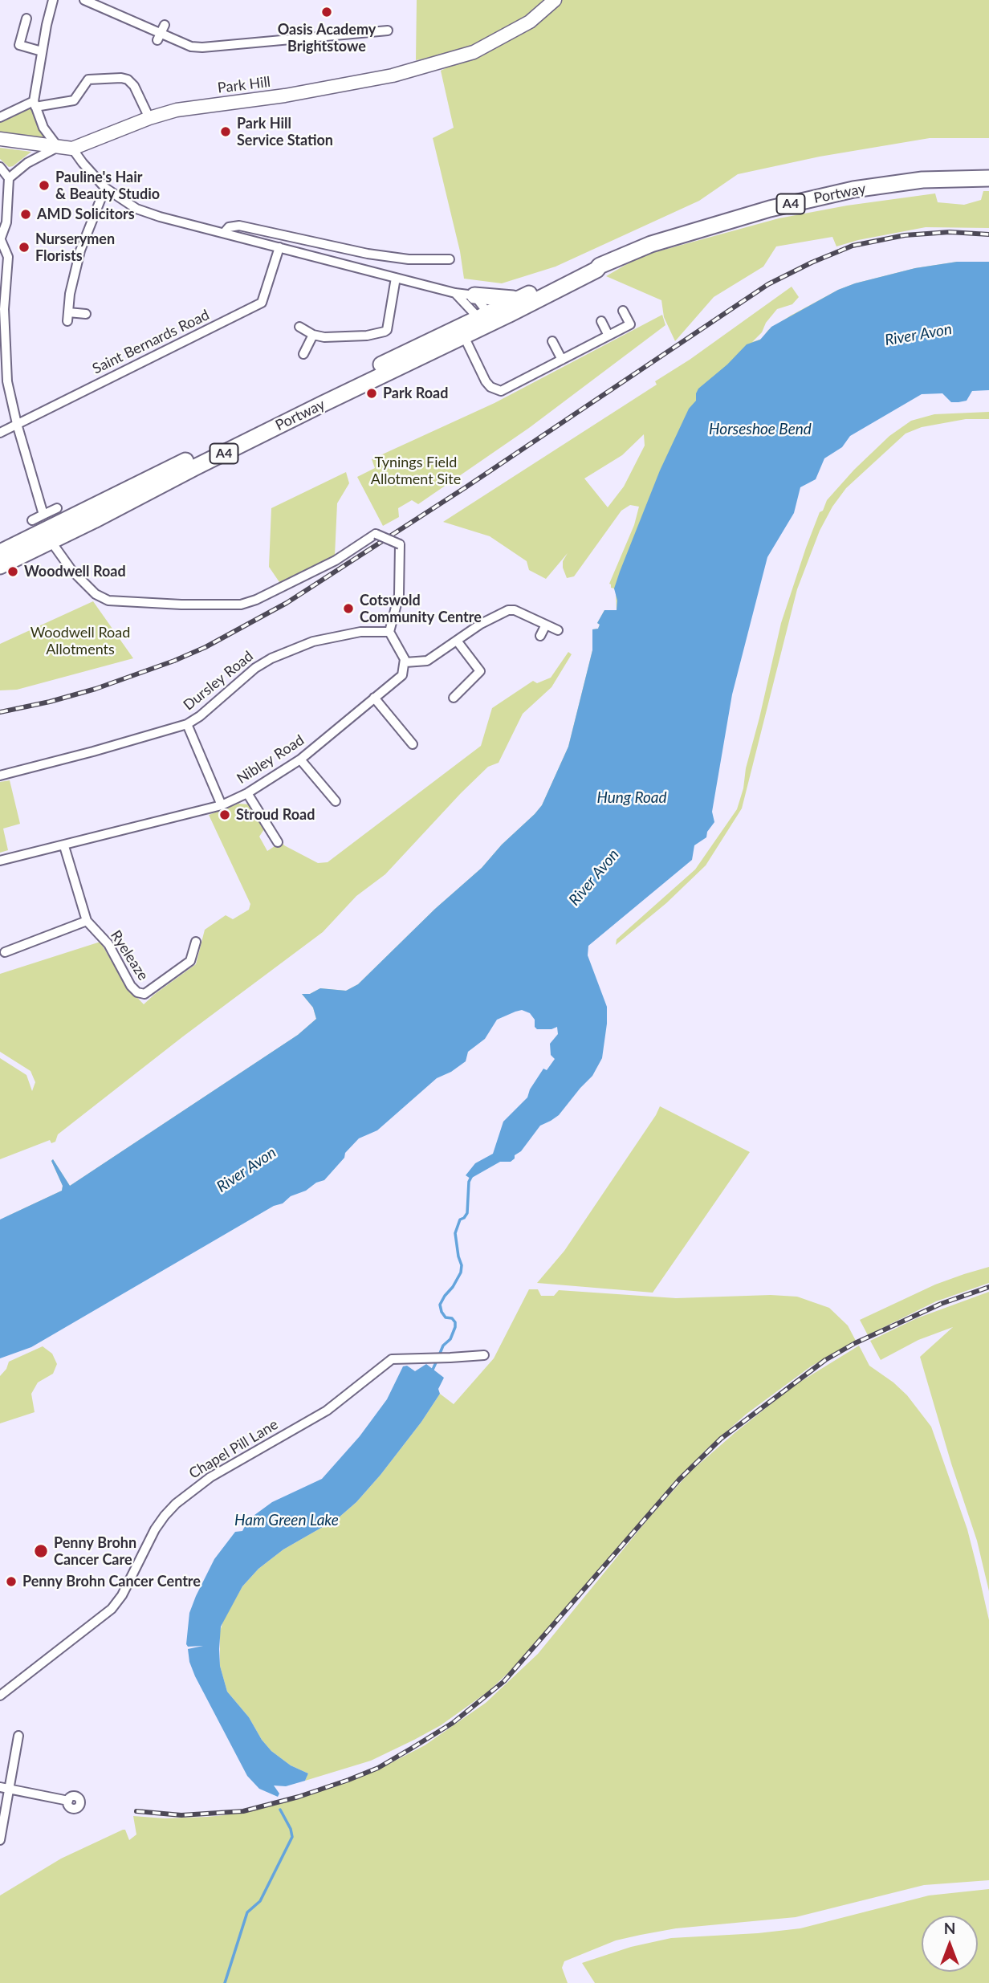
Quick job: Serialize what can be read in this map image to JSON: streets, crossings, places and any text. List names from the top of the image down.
{
  "streets": {
    "highway": ["Portway", "A4"],
    "main road": ["Park Hill"],
    "street": [
      "Saint Bernards Road",
      "Dursley Road",
      "Nibley Road",
      "Ryeleaze",
      "Chapel Pill Lane"
    ]
  },
  "water": [
    "River Avon",
    "Horseshoe Bend",
    "Hung Road",
    "Ham Green Lake"
  ],
  "parks": ["Tynings Field Allotment Site", "Woodwell Road Allotments"],
  "places": [
    "Oasis Academy Brightstowe",
    "Park Hill Service Station",
    "Pauline's Hair & Beauty Studio",
    "AMD Solicitors",
    "Nurserymen Florists",
    "Park Road",
    "Woodwell Road",
    "Cotswold Community Centre",
    "Stroud Road",
    "Penny Brohn Cancer Care",
    "Penny Brohn Cancer Centre"
  ],
  "north": "top"
}
